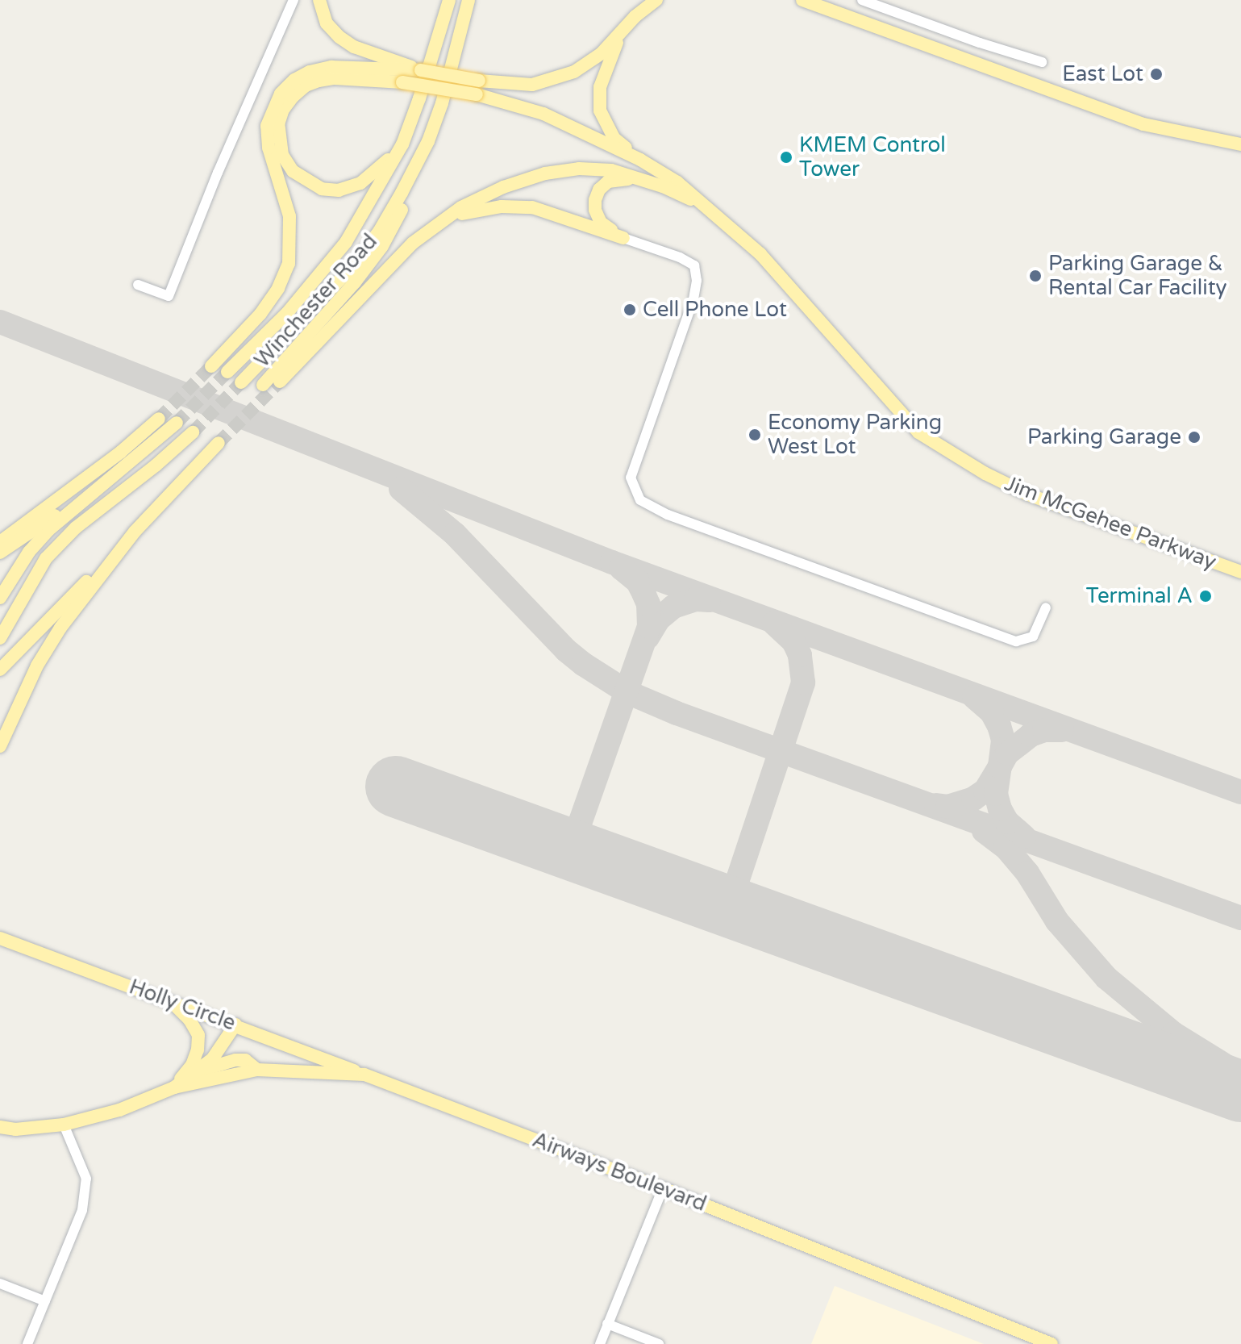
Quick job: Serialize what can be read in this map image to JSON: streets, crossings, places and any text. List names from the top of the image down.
{
  "streets": {
    "main road": [
      "Winchester Road",
      "Jim McGehee Parkway",
      "Holly Circle",
      "Airways Boulevard"
    ]
  },
  "crossings": [
    ["Holly Circle", "Airways Boulevard"]
  ],
  "places": [
    "East Lot",
    "KMEM Control Tower",
    "Parking Garage & Rental Car Facility",
    "Cell Phone Lot",
    "Economy Parking West Lot",
    "Parking Garage",
    "Terminal A"
  ]
}
